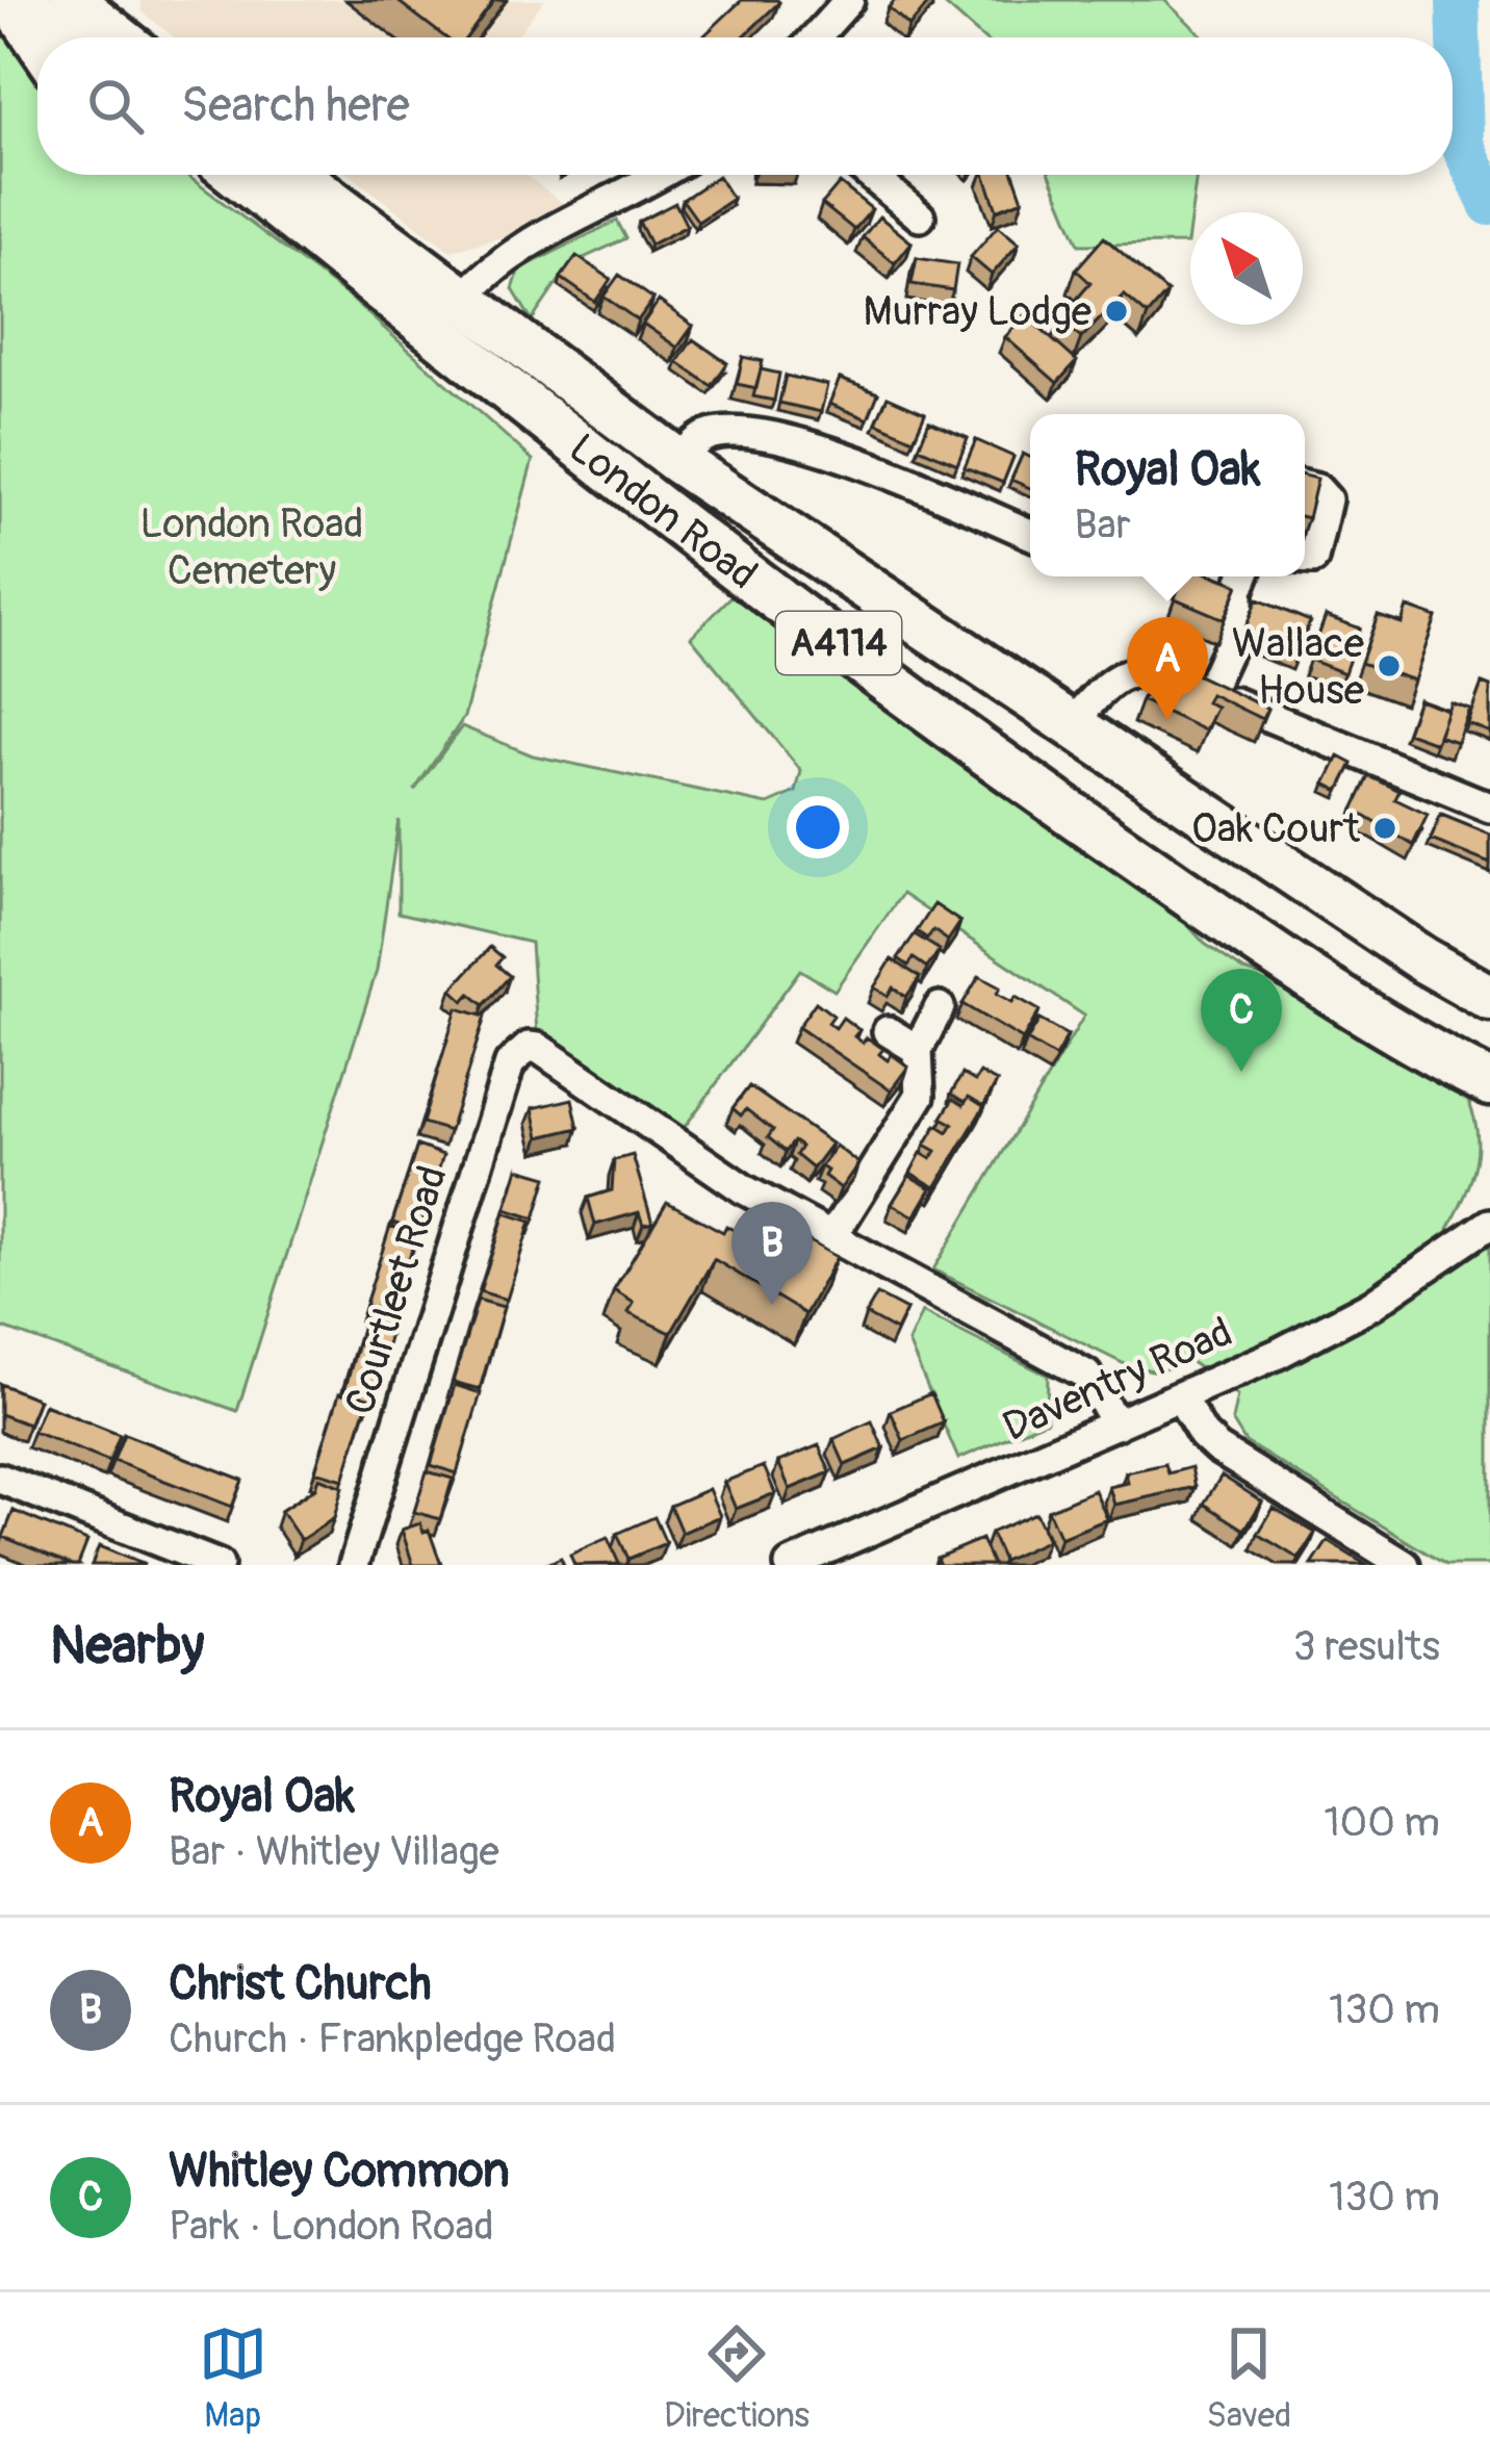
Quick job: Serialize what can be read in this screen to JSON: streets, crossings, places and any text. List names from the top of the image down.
{
  "streets": {
    "highway": ["London Road", "A4114"],
    "street": ["Courtleet Road", "Daventry Road"]
  },
  "parks": ["London Road Cemetery"],
  "places": ["Murray Lodge", "Wallace House", "Oak Court"],
  "north": "top left",
  "page": {
    "search": "Search here",
    "popup": ["Royal Oak", "Bar"],
    "pins": ["A", "C", "B"],
    "heading": ["Nearby", "3 results"],
    "list": [
      {
        "mark": "A",
        "name": "Royal Oak",
        "note": "Bar · Whitley Village",
        "value": "100 m"
      },
      {
        "mark": "B",
        "name": "Christ Church",
        "note": "Church · Frankpledge Road",
        "value": "130 m"
      },
      {
        "mark": "C",
        "name": "Whitley Common",
        "note": "Park · London Road",
        "value": "130 m"
      }
    ],
    "nav": ["Map", "Directions", "Saved"]
  }
}
